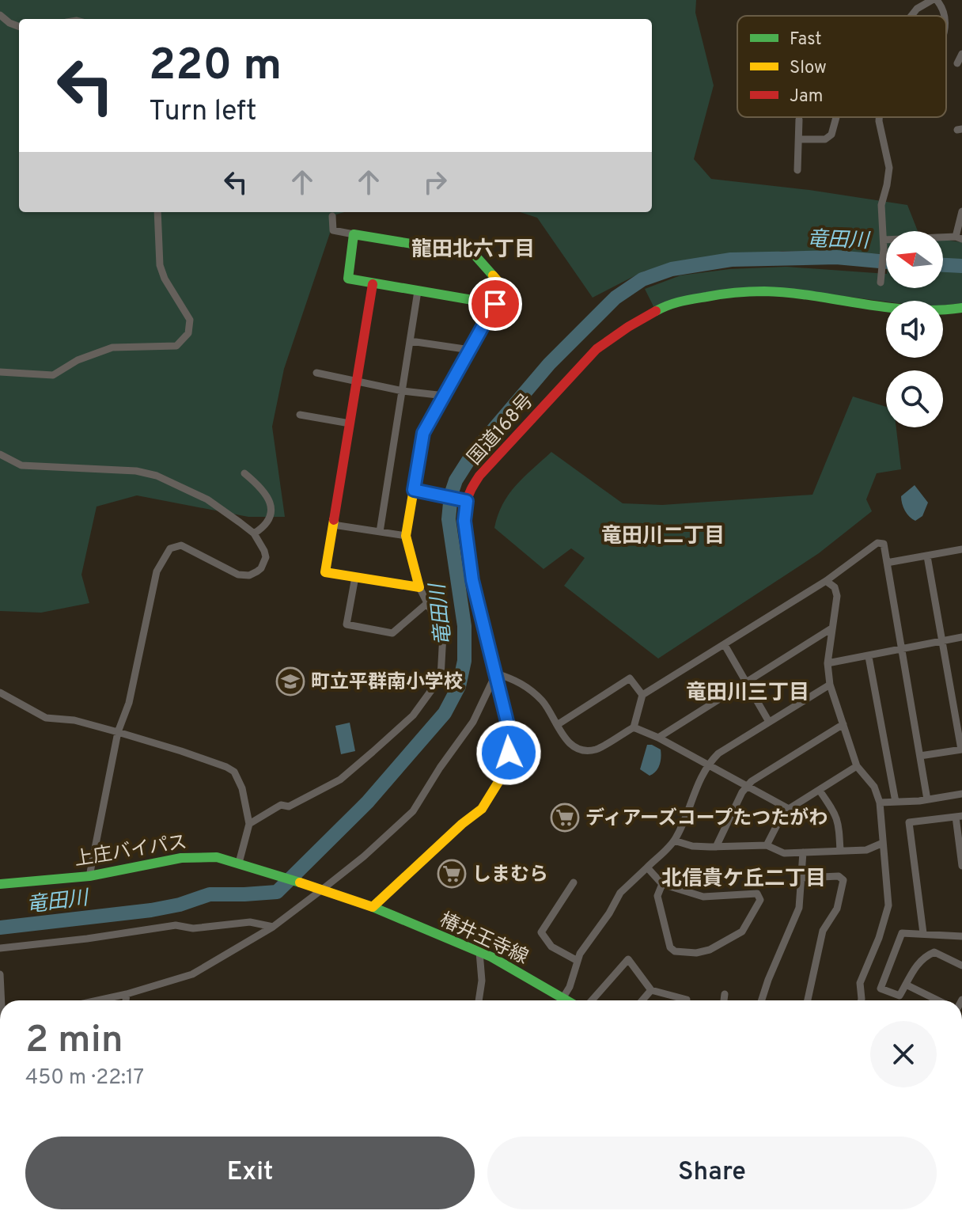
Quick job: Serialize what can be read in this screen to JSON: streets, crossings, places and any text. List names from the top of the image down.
{
  "streets": {
    "main road": ["国道168号", "上庄バイパス", "椿井王寺線"]
  },
  "crossings": [
    ["国道168号", "上庄バイパス"],
    ["国道168号", "椿井王寺線"],
    ["上庄バイパス", "椿井王寺線"]
  ],
  "districts": [
    "龍田北六丁目",
    "竜田川二丁目",
    "竜田川三丁目",
    "北信貴ケ丘二丁目"
  ],
  "water": ["竜田川"],
  "places": {
    "school or university": ["町立平群南小学校"],
    "supermarket": ["ディアーズコープたつたがわ", "しまむら"]
  },
  "legend": ["Fast", "Slow", "Jam"],
  "north": "left",
  "page": {
    "turn": ["220 m", "Turn left"],
    "heading": ["2 min", "450 m · 22:17"],
    "buttons": ["Exit", "Share"]
  }
}
